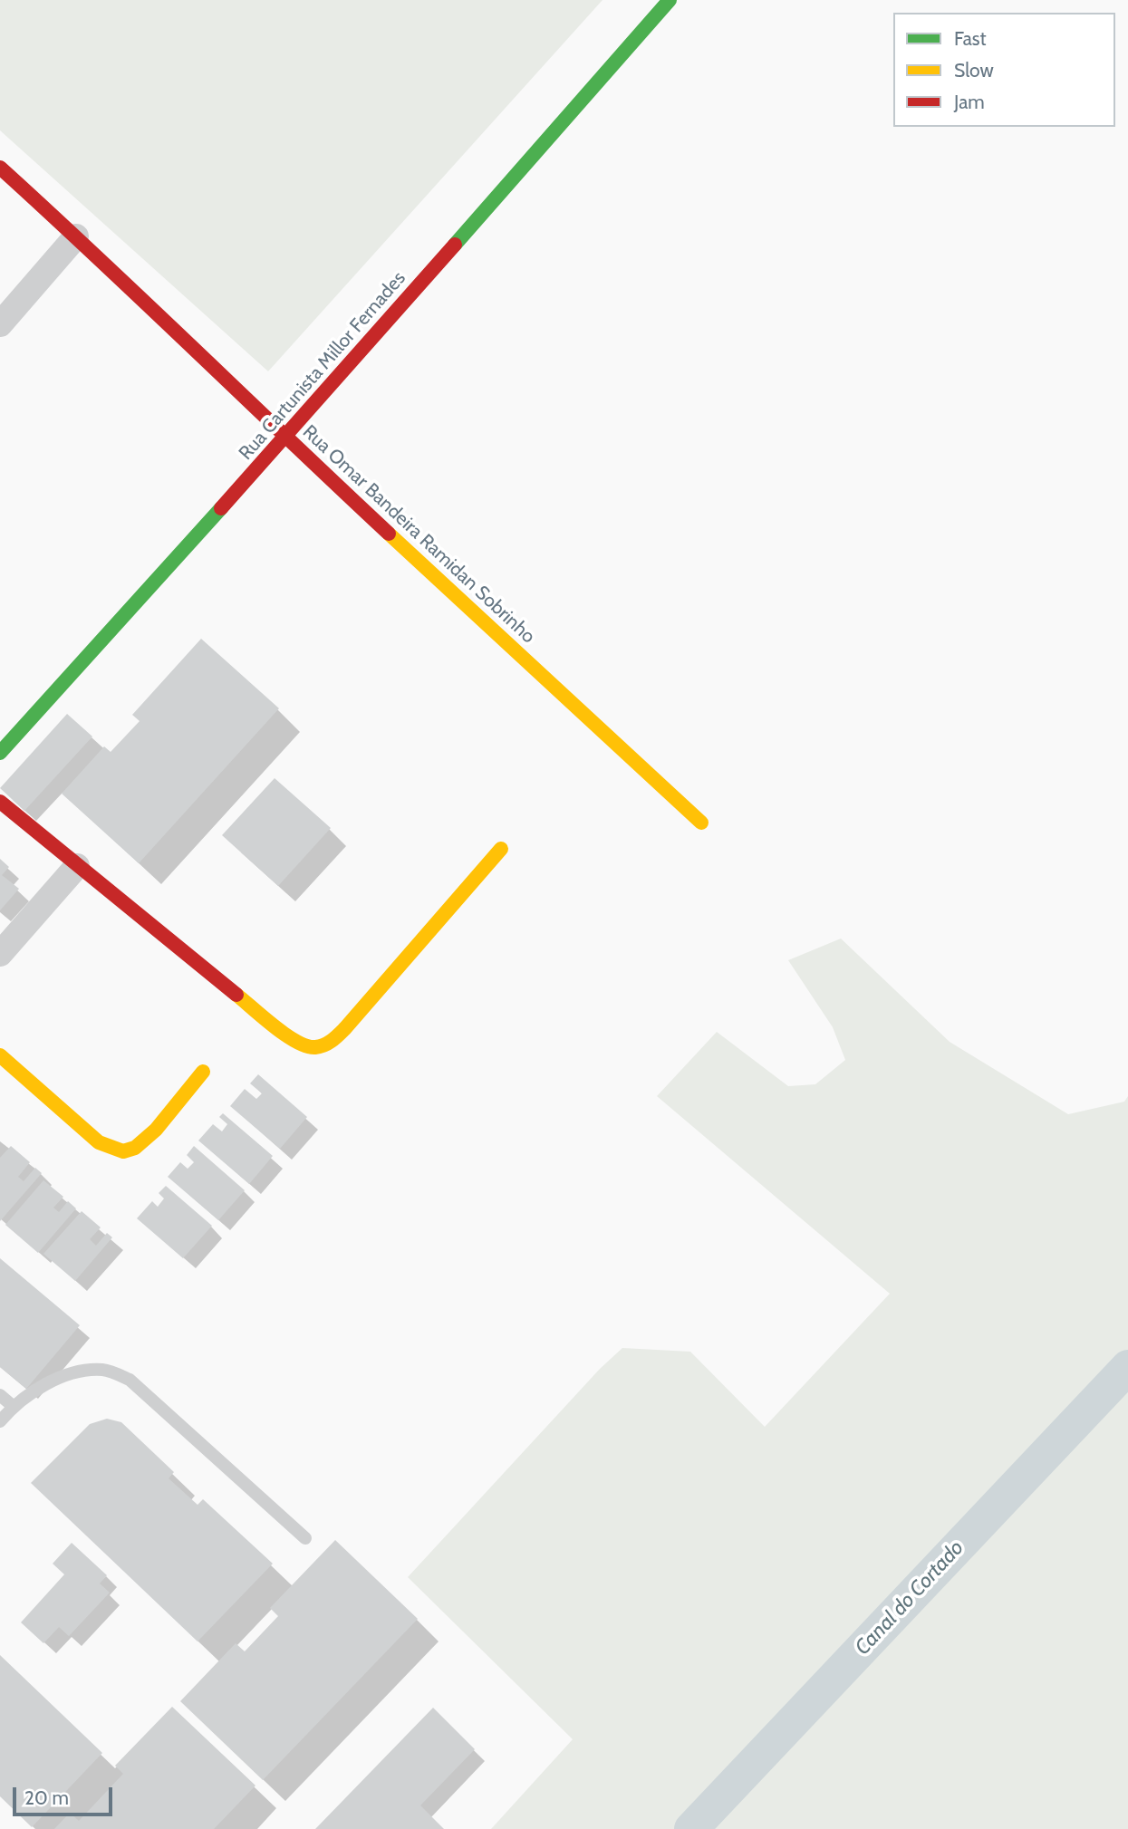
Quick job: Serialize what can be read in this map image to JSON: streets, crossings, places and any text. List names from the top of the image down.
{
  "streets": {
    "street": ["Rua Cartunista Millor Fernades", "Rua Omar Bandeira Ramidan Sobrinho"]
  },
  "crossings": [
    ["Rua Cartunista Millor Fernades", "Rua Omar Bandeira Ramidan Sobrinho"]
  ],
  "water": ["Canal do Cortado"],
  "legend": ["Fast", "Slow", "Jam"],
  "scale_bar": "20 m"
}
